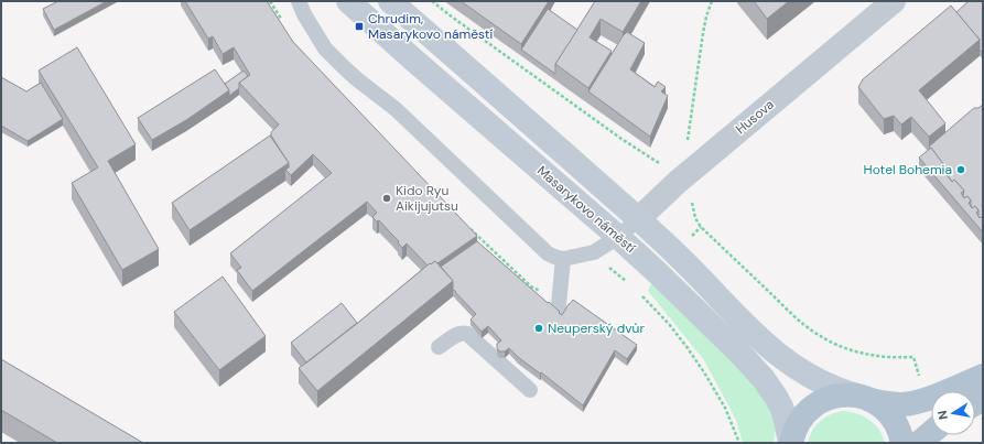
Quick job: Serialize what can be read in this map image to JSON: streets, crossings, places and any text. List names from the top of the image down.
{
  "streets": {
    "main road": ["Masarykovo náměstí"],
    "street": ["Husova"]
  },
  "crossings": [
    ["Husova", "Masarykovo náměstí"]
  ],
  "places": {
    "transit": ["Chrudim, Masarykovo náměstí"],
    "other": ["Hotel Bohemia", "Kido Ryu Aikijujutsu", "Neuperský dvůr"]
  },
  "north": "left"
}
